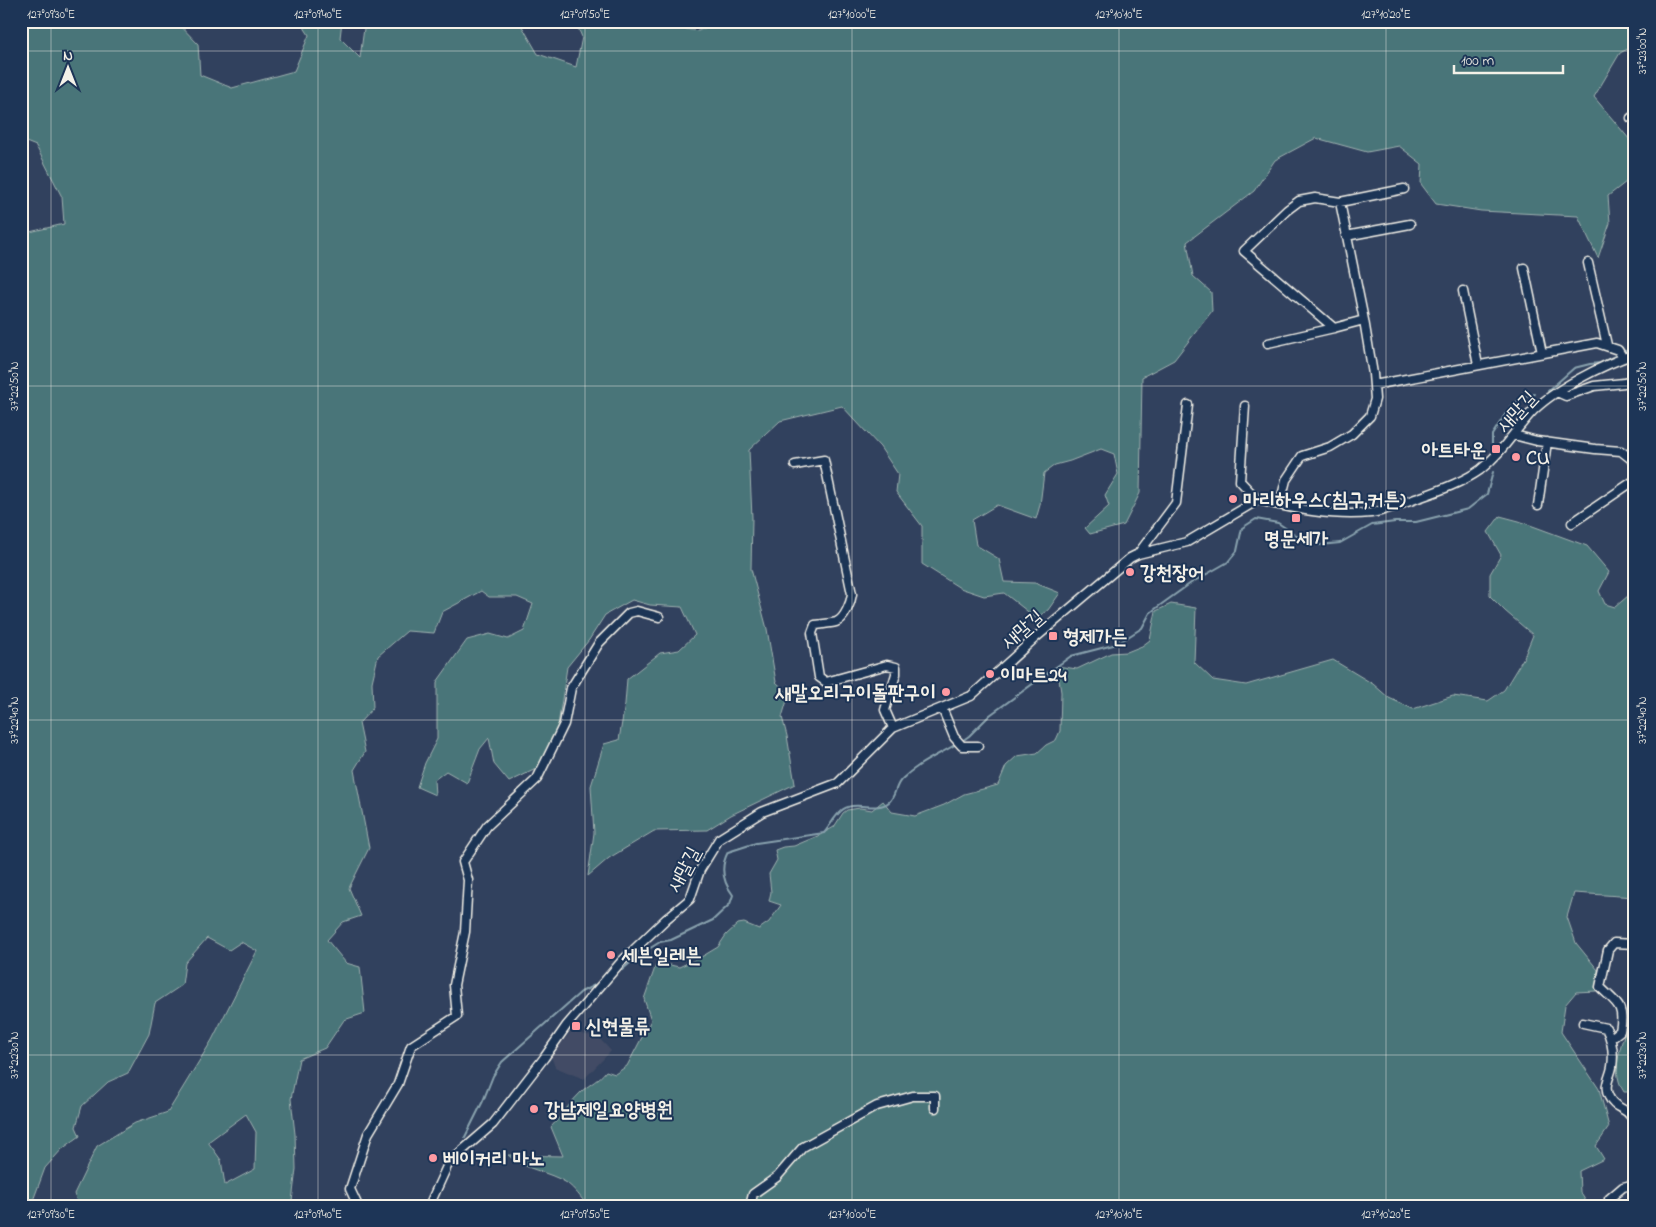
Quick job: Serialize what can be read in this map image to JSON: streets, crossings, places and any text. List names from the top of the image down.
{
  "streets": {
    "street": ["새말길"]
  },
  "places": {
    "transit": [
      "아트타운",
      "명문세가",
      "형제가든",
      "신현물류"
    ],
    "other": [
      "CU",
      "마리하우스(침구,커튼)",
      "강천장어",
      "이마트24",
      "새말오리구이돌판구이",
      "세븐일레븐",
      "강남제일요양병원",
      "베이커리 마노"
    ]
  },
  "scale_bar": "100 m",
  "north": "top",
  "coordinates": [
    "127°09'30\"E",
    "127°09'40\"E",
    "127°09'50\"E",
    "127°10'00\"E",
    "127°10'10\"E",
    "127°10'20\"E",
    "37°23'00\"N",
    "37°22'50\"N",
    "37°22'40\"N",
    "37°22'30\"N"
  ]
}
